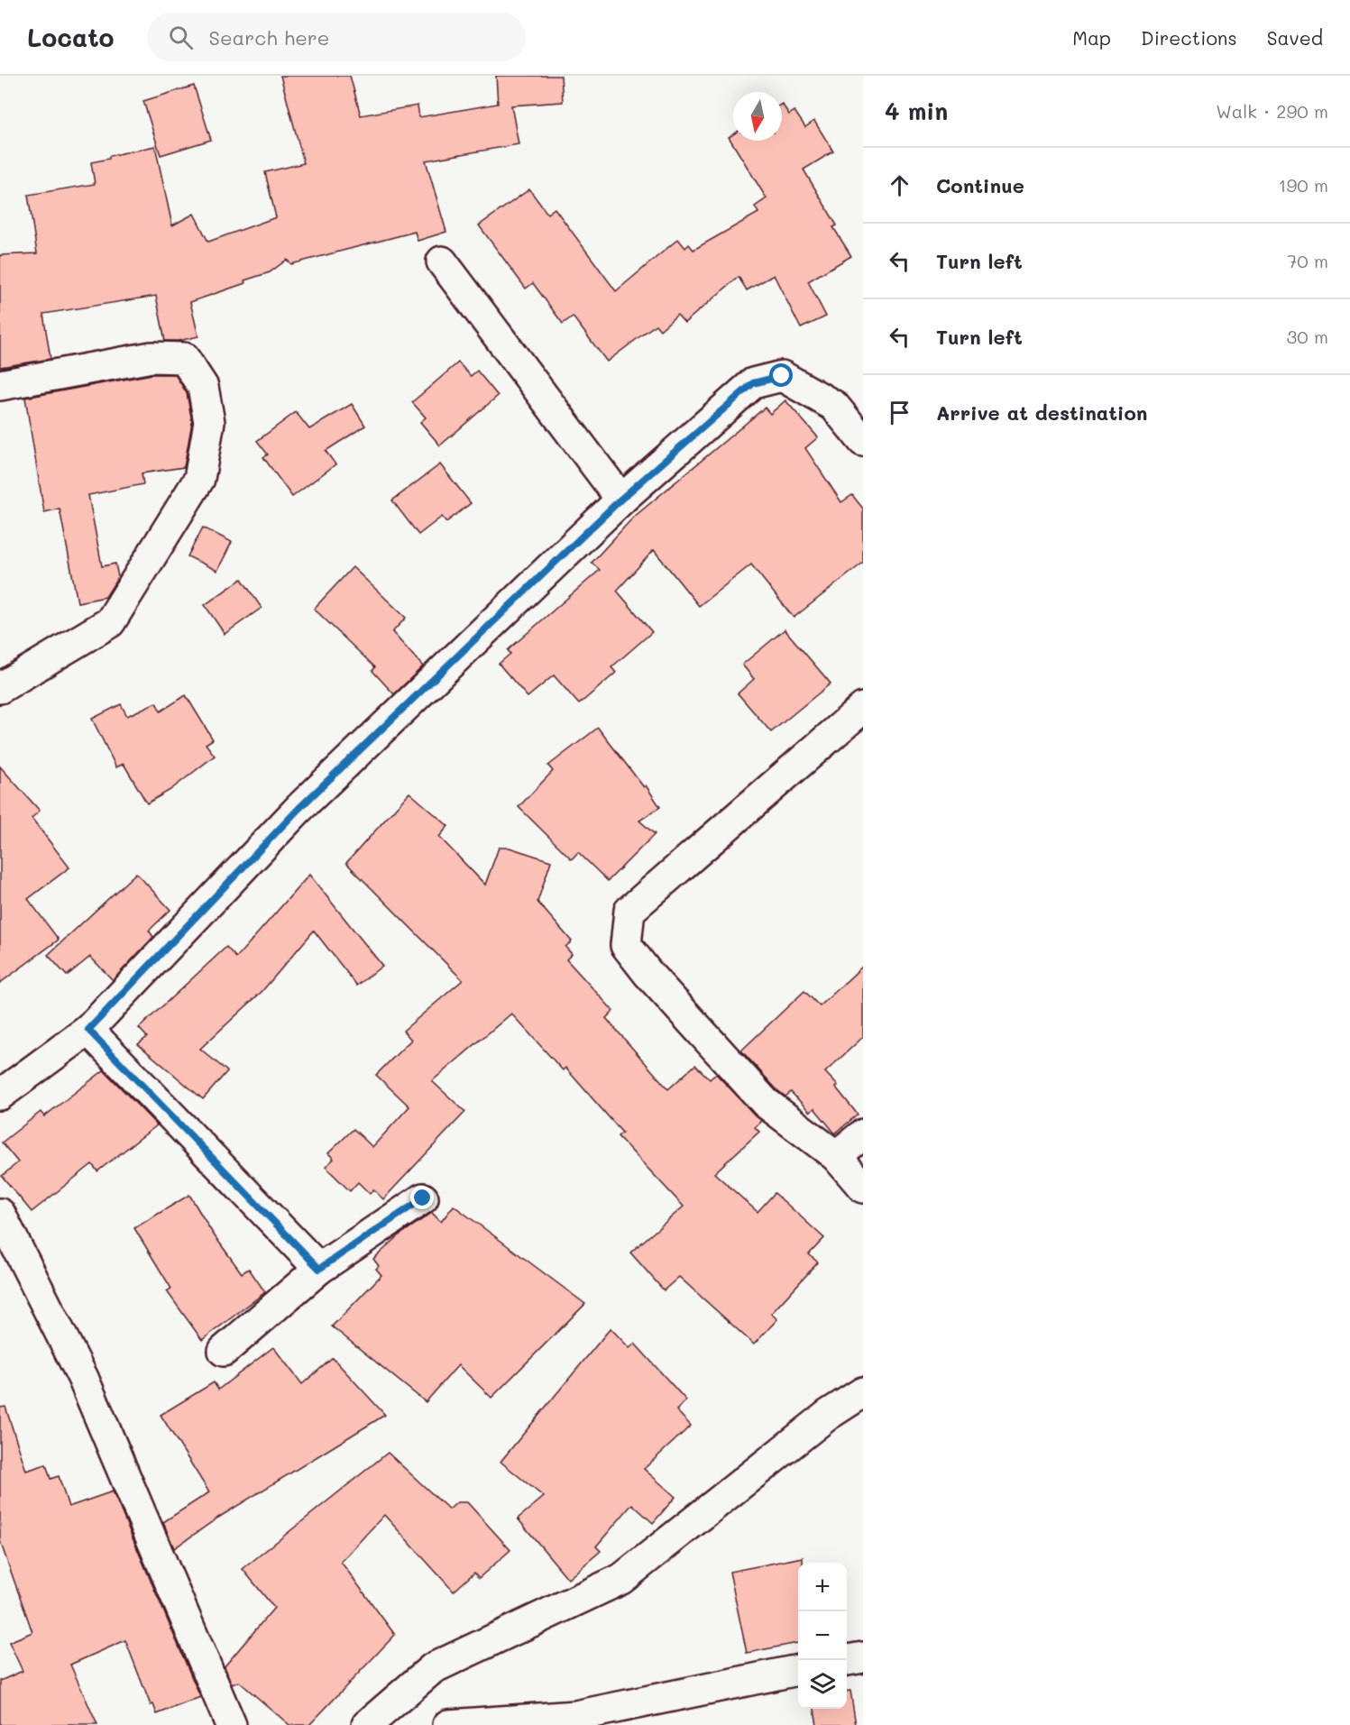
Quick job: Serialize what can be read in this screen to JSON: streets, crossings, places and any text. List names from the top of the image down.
{
  "north": "bottom",
  "page": {
    "header": "Locato",
    "search": "Search here",
    "nav": ["Map", "Directions", "Saved"],
    "heading": ["4 min", "Walk · 290 m"],
    "list": [
      ["Continue", "190 m"],
      ["Turn left", "70 m"],
      ["Turn left", "30 m"],
      "Arrive at destination"
    ],
    "map_buttons": ["+", "−"]
  }
}
